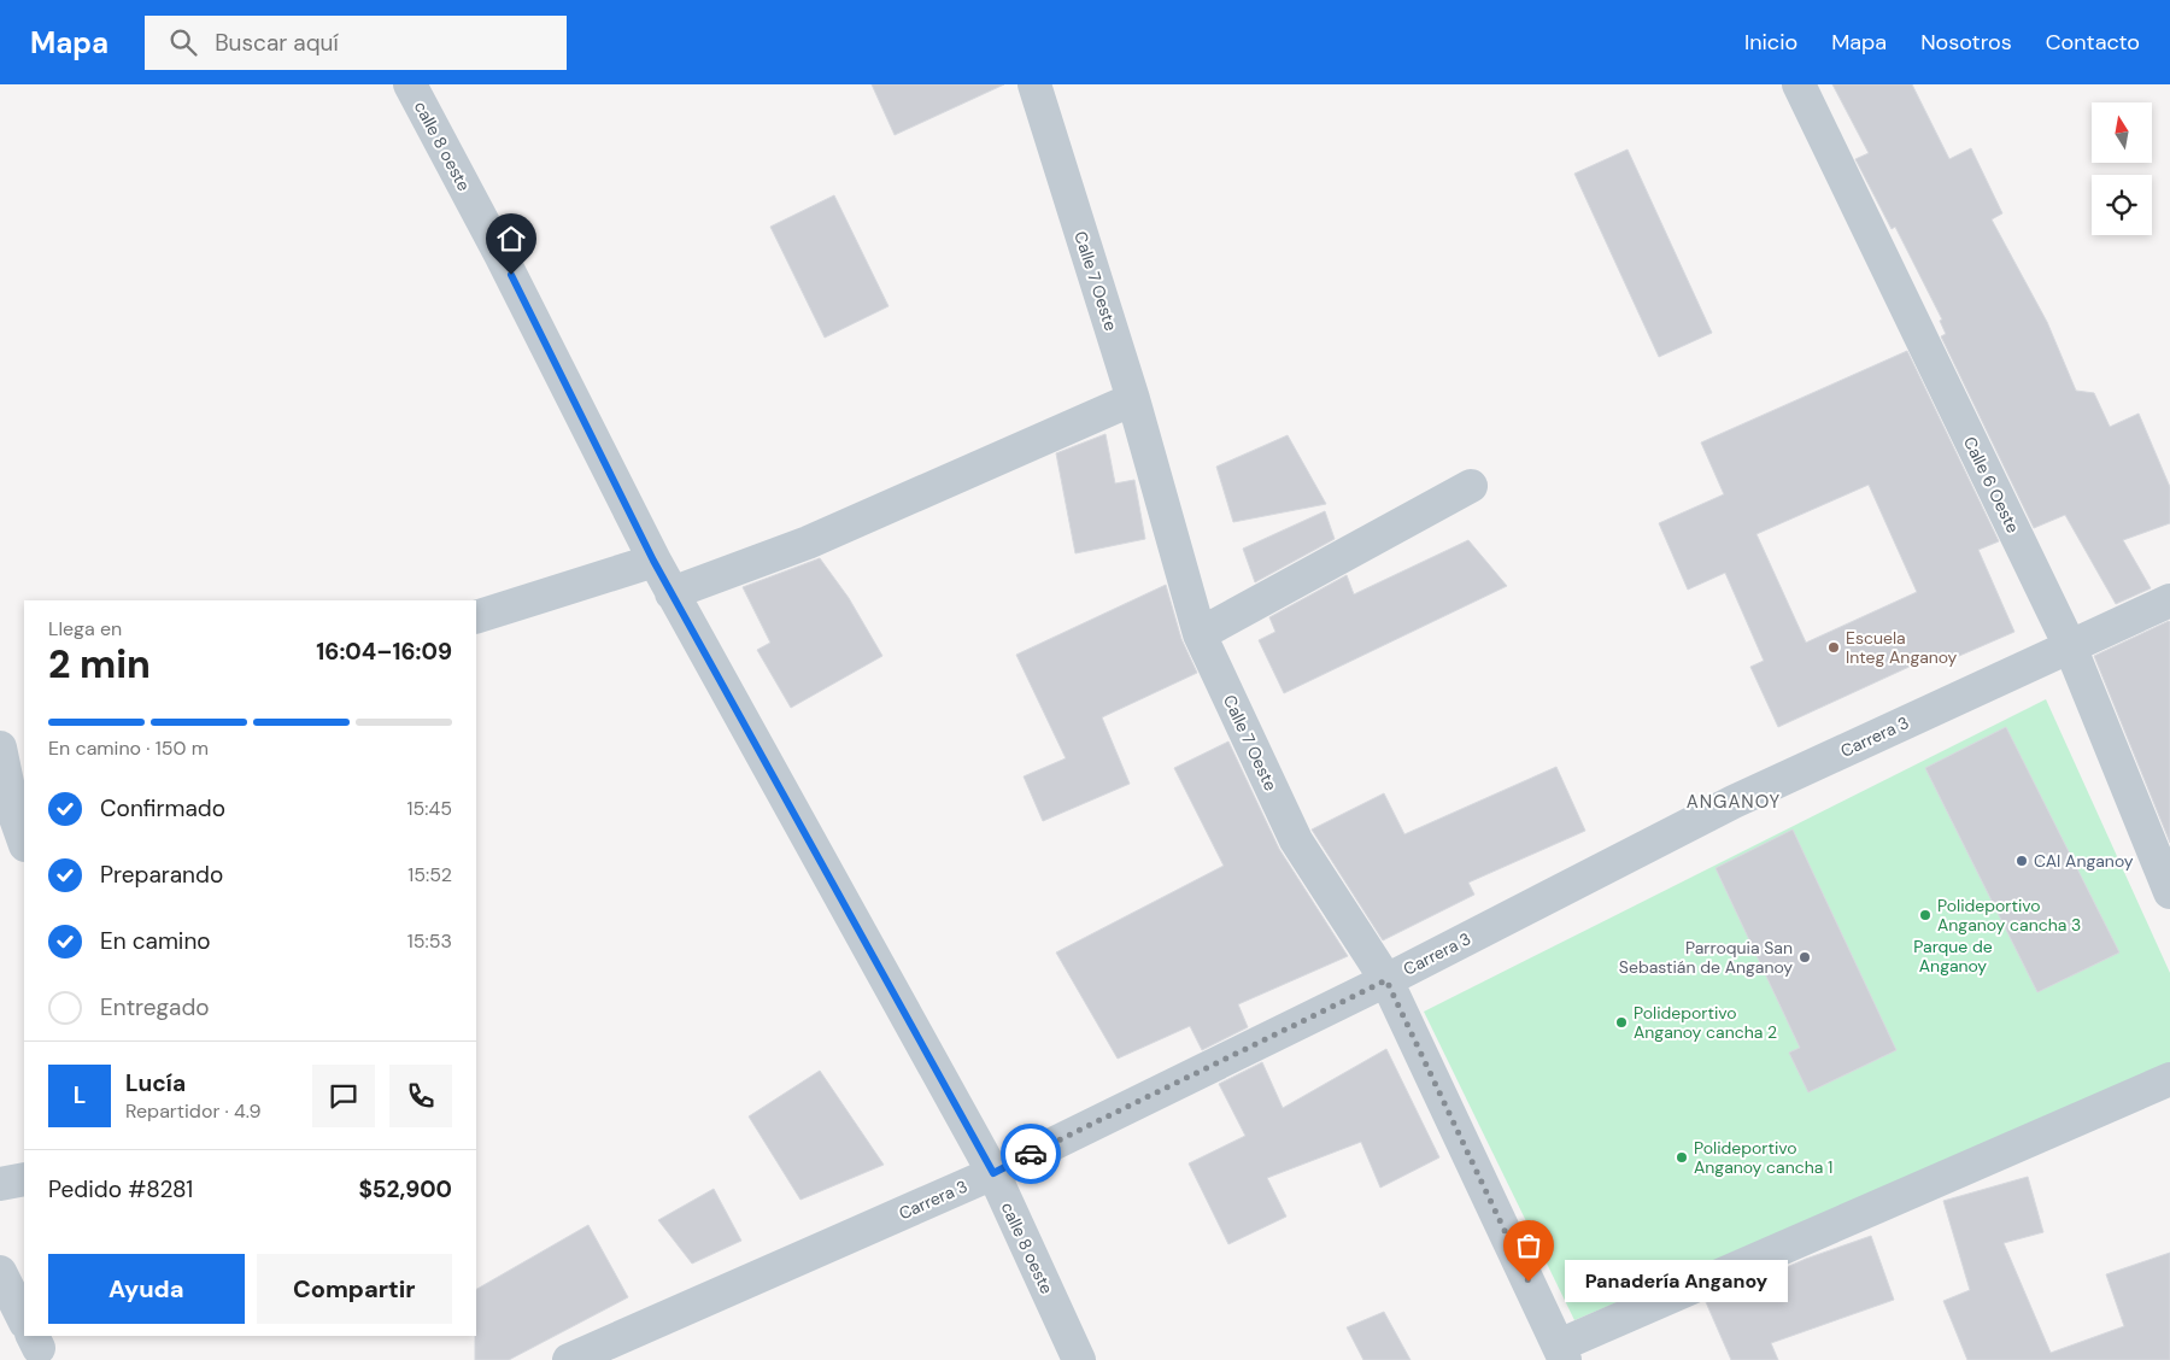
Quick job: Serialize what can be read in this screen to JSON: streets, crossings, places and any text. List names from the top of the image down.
{
  "streets": {
    "street": [
      "calle 8 oeste",
      "Calle 7 Oeste",
      "Calle 6 Oeste",
      "Carrera 3"
    ]
  },
  "crossings": [
    ["calle 8 oeste", "Carrera 3"],
    ["Calle 7 Oeste", "Carrera 3"],
    ["Calle 6 Oeste", "Carrera 3"]
  ],
  "districts": ["ANGANOY"],
  "parks": ["Parque de Anganoy"],
  "places": [
    "Escuela Integ Anganoy",
    "CAI Anganoy",
    "Polideportivo Anganoy cancha 3",
    "Parroquia San Sebastián de Anganoy",
    "Polideportivo Anganoy cancha 2",
    "Polideportivo Anganoy cancha 1",
    "Panadería Anganoy"
  ],
  "north": "top",
  "page": {
    "header": "Mapa",
    "search": "Buscar aquí",
    "nav": [
      "Inicio",
      "Mapa",
      "Nosotros",
      "Contacto"
    ],
    "heading": ["2 min", "Llega en", "16:04–16:09"],
    "panel": [
      "Lucía",
      "Repartidor · 4.9",
      "Pedido #8281",
      "$52,900"
    ],
    "bar": "En camino · 150 m",
    "list": [
      ["Confirmado", "15:45"],
      ["Preparando", "15:52"],
      ["En camino", "15:53"],
      "Entregado"
    ],
    "round": "L",
    "buttons": ["Ayuda", "Compartir"],
    "bubble": "Panadería Anganoy"
  }
}
